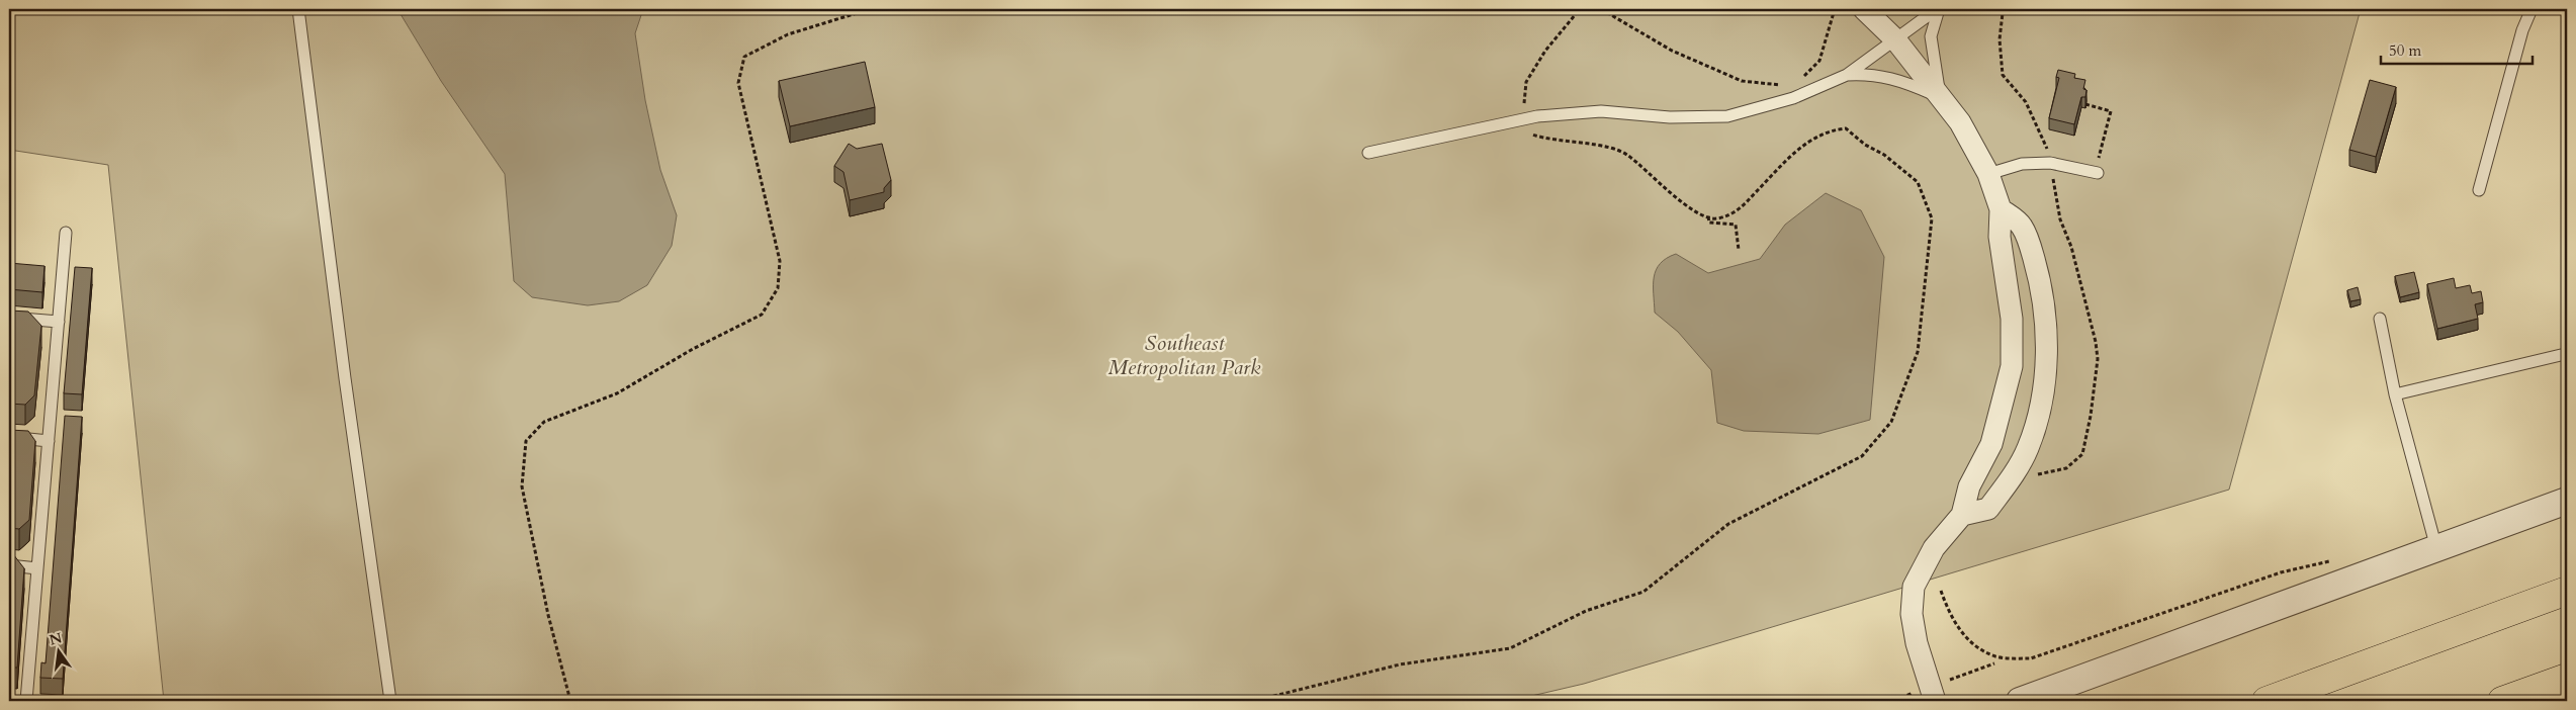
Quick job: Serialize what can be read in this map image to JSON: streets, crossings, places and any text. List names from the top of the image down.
{
  "parks": ["Southeast Metropolitan Park"],
  "scale_bar": "50 m",
  "north": "top"
}
